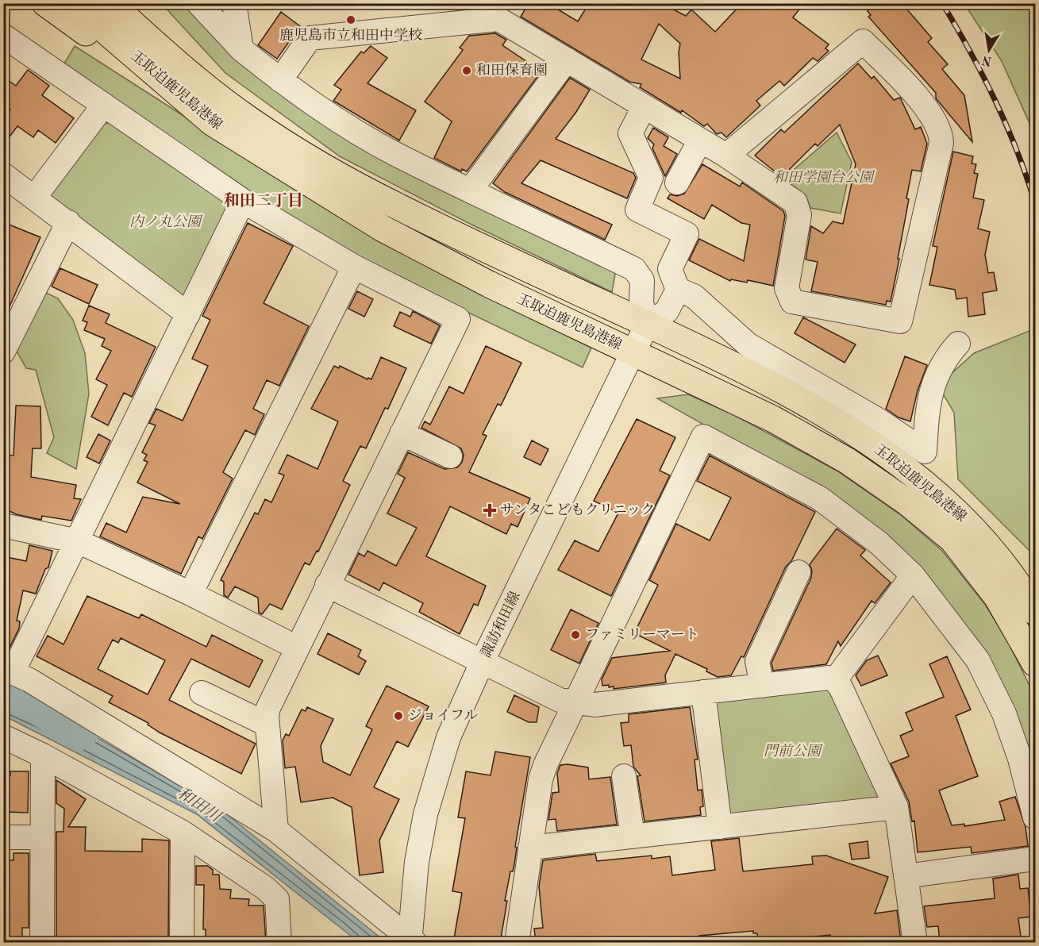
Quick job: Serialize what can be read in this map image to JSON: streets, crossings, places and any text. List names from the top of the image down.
{
  "streets": {
    "main road": ["玉取迫鹿児島港線"],
    "street": ["諏訪和田線"]
  },
  "crossings": [
    ["玉取迫鹿児島港線", "諏訪和田線"]
  ],
  "districts": ["和田二丁目"],
  "water": ["和田川"],
  "parks": ["和田学園台公園", "内ノ丸公園", "門前公園"],
  "places": {
    "other": [
      "鹿児島市立和田中学校",
      "和田保育園",
      "ファミリーマート",
      "ジョイフル"
    ],
    "health": ["サンタこどもクリニック"]
  },
  "north": "bottom"
}
